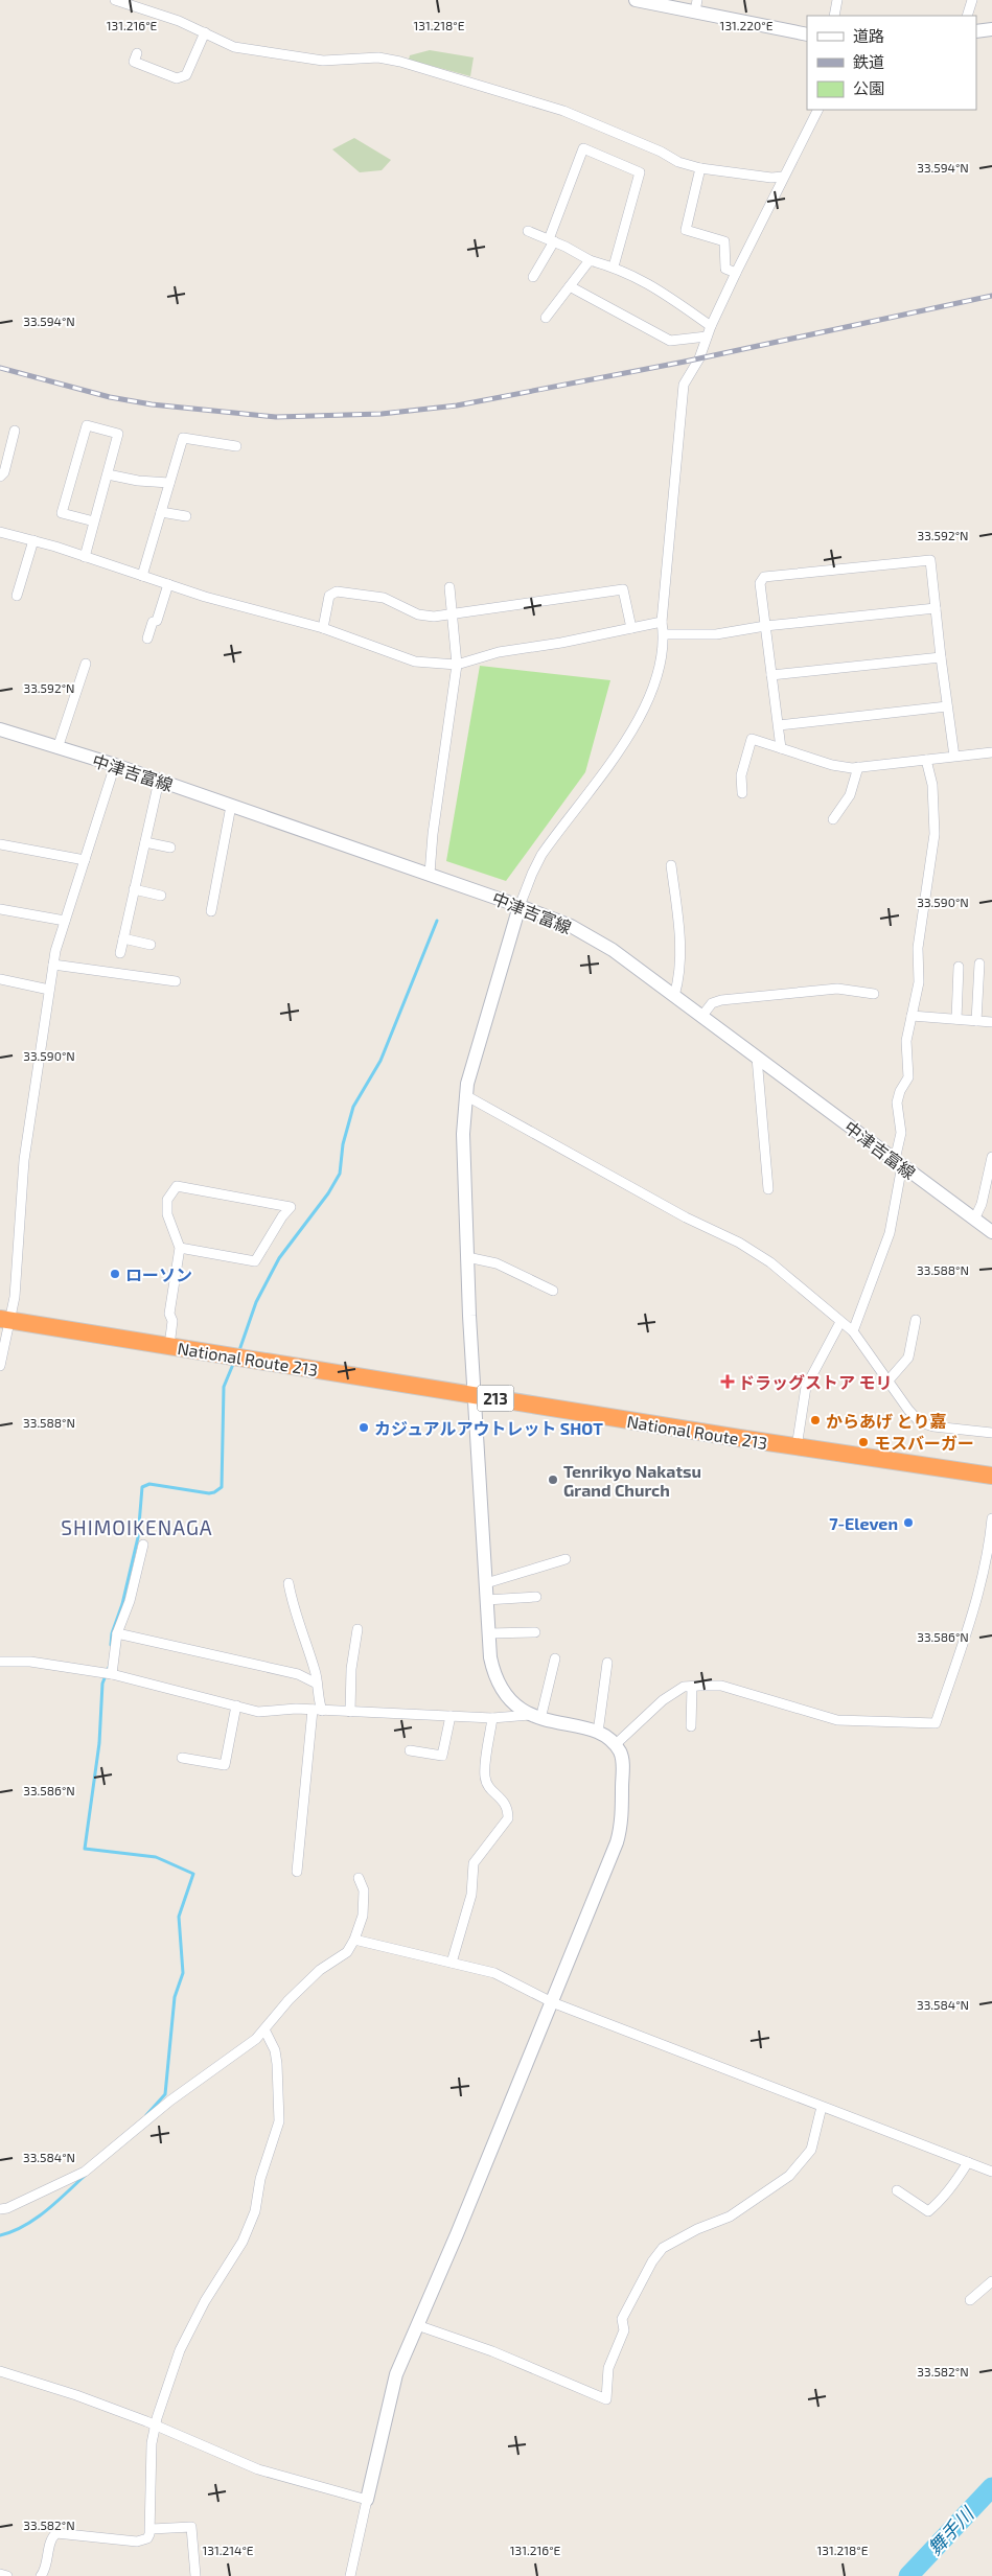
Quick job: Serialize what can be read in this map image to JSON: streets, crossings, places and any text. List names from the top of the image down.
{
  "streets": {
    "highway": ["National Route 213", "213"],
    "street": ["中津吉富線"]
  },
  "districts": ["SHIMOIKENAGA"],
  "water": ["舞手川"],
  "places": {
    "other": [
      "ローソン",
      "からあげ とり嘉",
      "カジュアルアウトレット SHOT",
      "モスバーガー",
      "Tenrikyo Nakatsu Grand Church",
      "7-Eleven"
    ],
    "health": ["ドラッグストア モリ"]
  },
  "legend": ["道路", "鉄道", "公園"],
  "coordinates": [
    "131.216°E",
    "131.218°E",
    "131.220°E",
    "33.594°N",
    "33.592°N",
    "33.590°N",
    "33.588°N",
    "33.586°N",
    "33.584°N",
    "33.582°N",
    "131.214°E"
  ]
}
